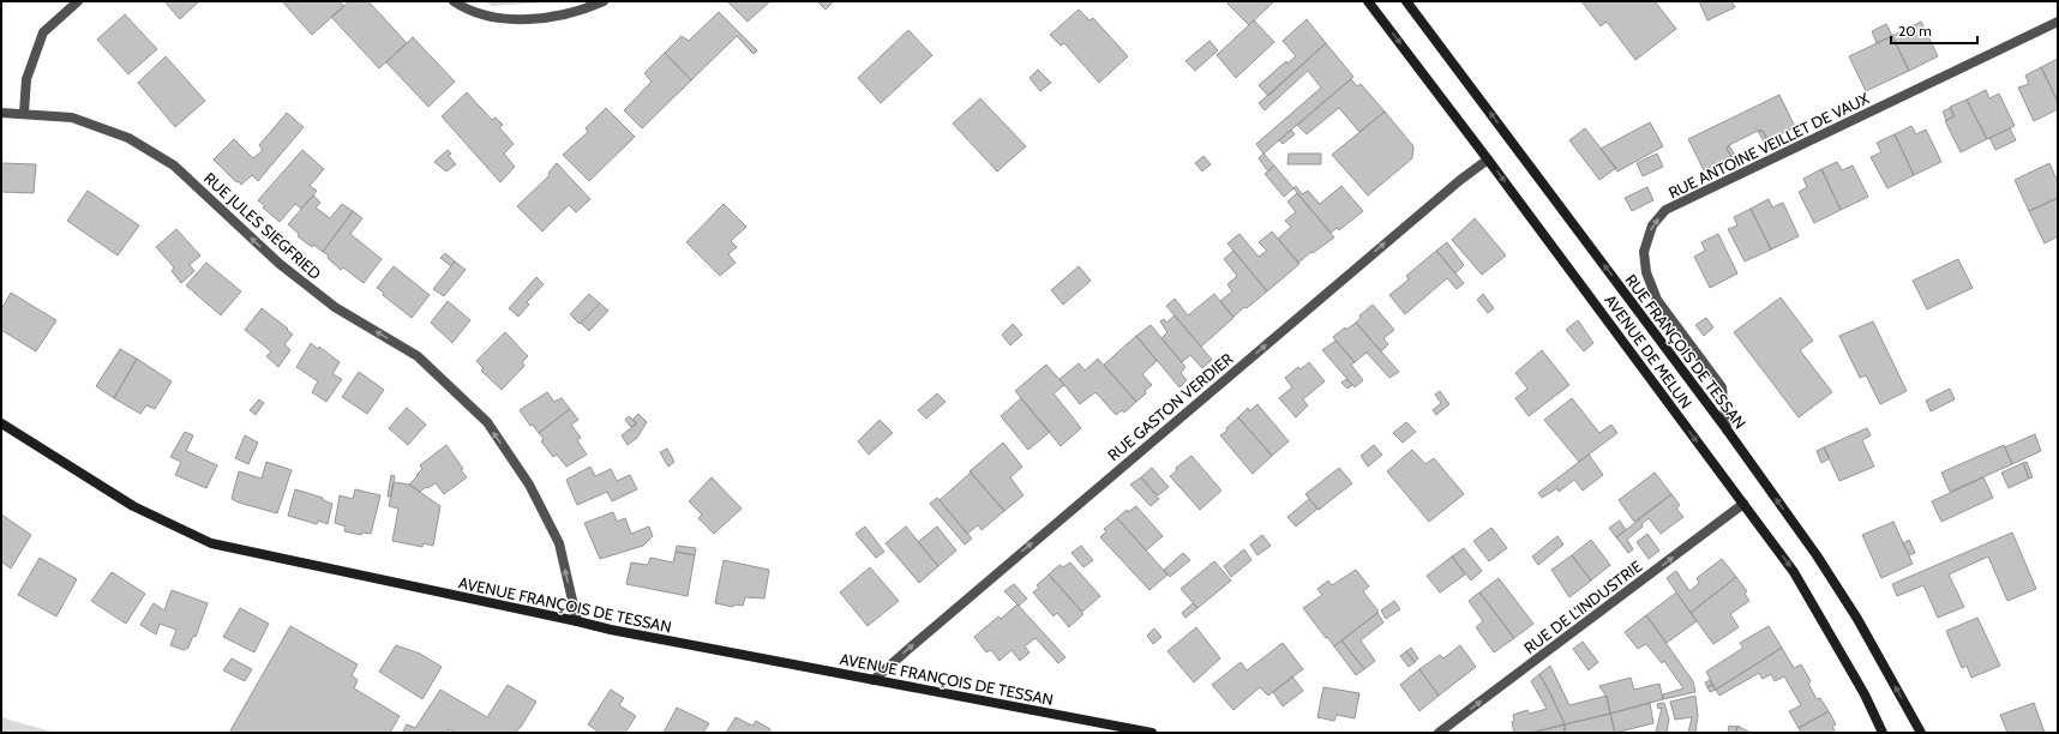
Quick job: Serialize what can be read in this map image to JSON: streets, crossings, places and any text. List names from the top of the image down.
{
  "streets": {
    "main road": ["AVENUE DE MELUN", "RUE FRANÇOIS DE TESSAN", "AVENUE FRANÇOIS DE TESSAN"],
    "street": [
      "RUE ANTOINE VEILLET DE VAUX",
      "RUE JULES SIEGFRIED",
      "RUE GASTON VERDIER",
      "RUE DE L'INDUSTRIE"
    ]
  },
  "crossings": [
    ["RUE ANTOINE VEILLET DE VAUX", "RUE FRANÇOIS DE TESSAN"],
    ["RUE JULES SIEGFRIED", "AVENUE FRANÇOIS DE TESSAN"],
    ["AVENUE DE MELUN", "RUE GASTON VERDIER"],
    ["AVENUE DE MELUN", "RUE DE L'INDUSTRIE"],
    ["RUE GASTON VERDIER", "AVENUE FRANÇOIS DE TESSAN"]
  ],
  "one_way": [
    "RUE JULES SIEGFRIED",
    "AVENUE DE MELUN",
    "RUE FRANÇOIS DE TESSAN",
    "RUE GASTON VERDIER",
    "RUE DE L'INDUSTRIE"
  ],
  "scale_bar": "20 m"
}
